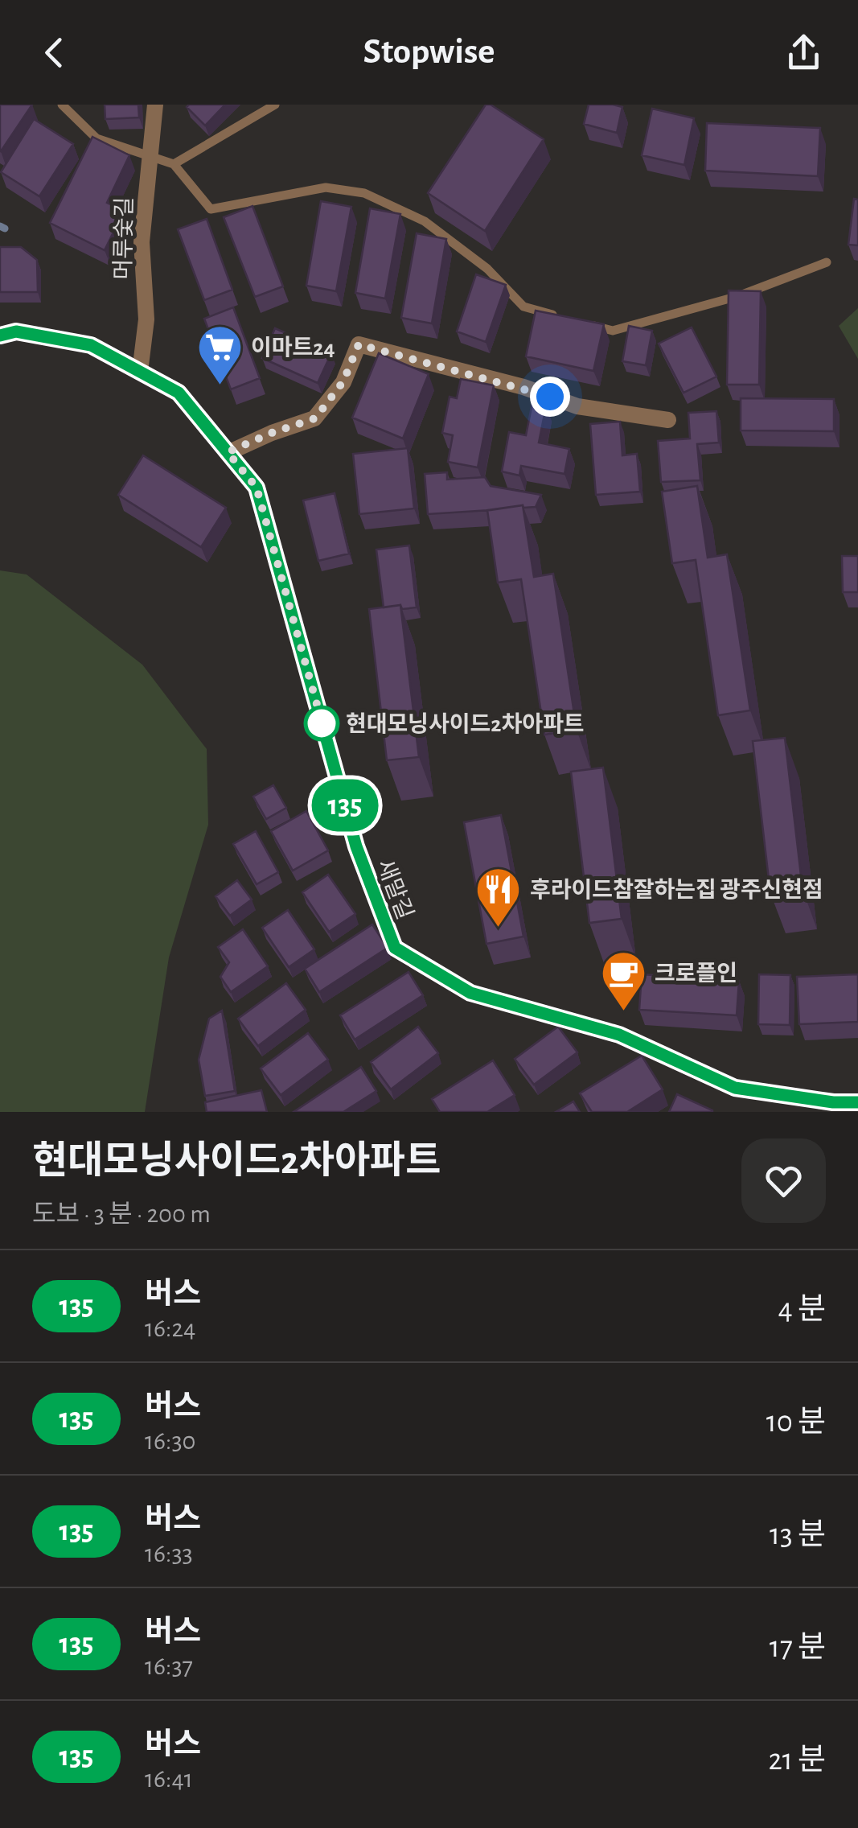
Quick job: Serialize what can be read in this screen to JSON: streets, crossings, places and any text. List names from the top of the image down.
{
  "streets": {
    "street": ["머루숯길", "새말길"]
  },
  "crossings": [
    ["머루숯길", "새말길"]
  ],
  "places": {
    "supermarket": ["이마트24"],
    "other": ["현대모닝사이드2차아파트"],
    "restaurant": ["후라이드참잘하는집 광주신현점"],
    "cafe": ["크로플인"]
  },
  "lines": ["bus line 135"],
  "page": {
    "header": "Stopwise",
    "on_map": "135",
    "heading": ["현대모닝사이드2차아파트", "도보 · 3 분 · 200 m"],
    "list": [
      {
        "mark": "135",
        "name": "버스",
        "note": "16:24",
        "value": "4 분"
      },
      {
        "mark": "135",
        "name": "버스",
        "note": "16:30",
        "value": "10 분"
      },
      {
        "mark": "135",
        "name": "버스",
        "note": "16:33",
        "value": "13 분"
      },
      {
        "mark": "135",
        "name": "버스",
        "note": "16:37",
        "value": "17 분"
      },
      {
        "mark": "135",
        "name": "버스",
        "note": "16:41",
        "value": "21 분"
      }
    ]
  }
}
